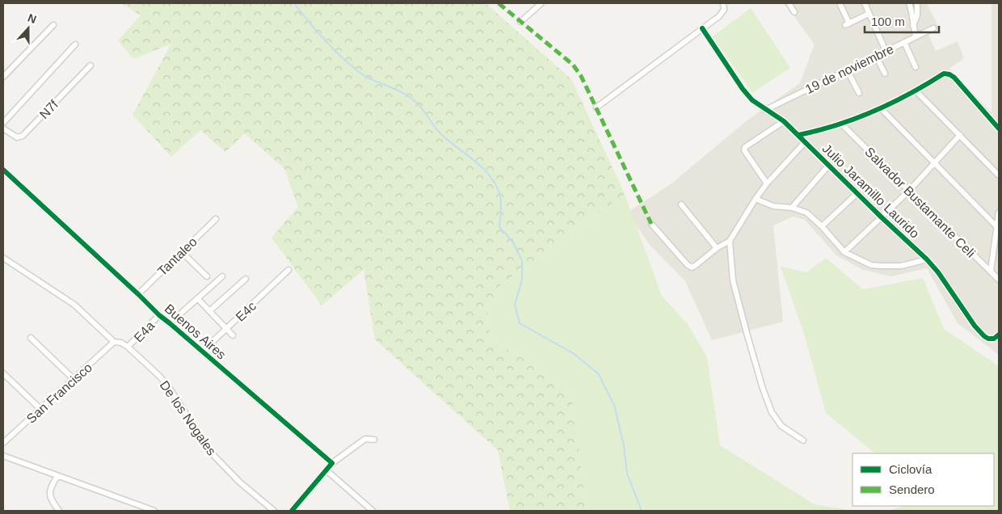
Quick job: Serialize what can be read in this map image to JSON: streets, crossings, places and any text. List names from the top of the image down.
{
  "streets": {
    "street": [
      "19 de noviembre",
      "N7f",
      "Julio Jaramillo Laurido",
      "Salvador Bustamante Celi",
      "Tantaleo",
      "E4c",
      "E4a",
      "Buenos Aires",
      "San Francisco",
      "De los Nogales"
    ]
  },
  "crossings": [
    ["19 de noviembre", "Julio Jaramillo Laurido"],
    ["Tantaleo", "Buenos Aires"],
    ["E4c", "Buenos Aires"],
    ["E4a", "Buenos Aires"],
    ["E4a", "De los Nogales"],
    ["San Francisco", "De los Nogales"]
  ],
  "legend": ["Ciclovía", "Sendero"],
  "scale_bar": "100 m",
  "north": "top"
}
